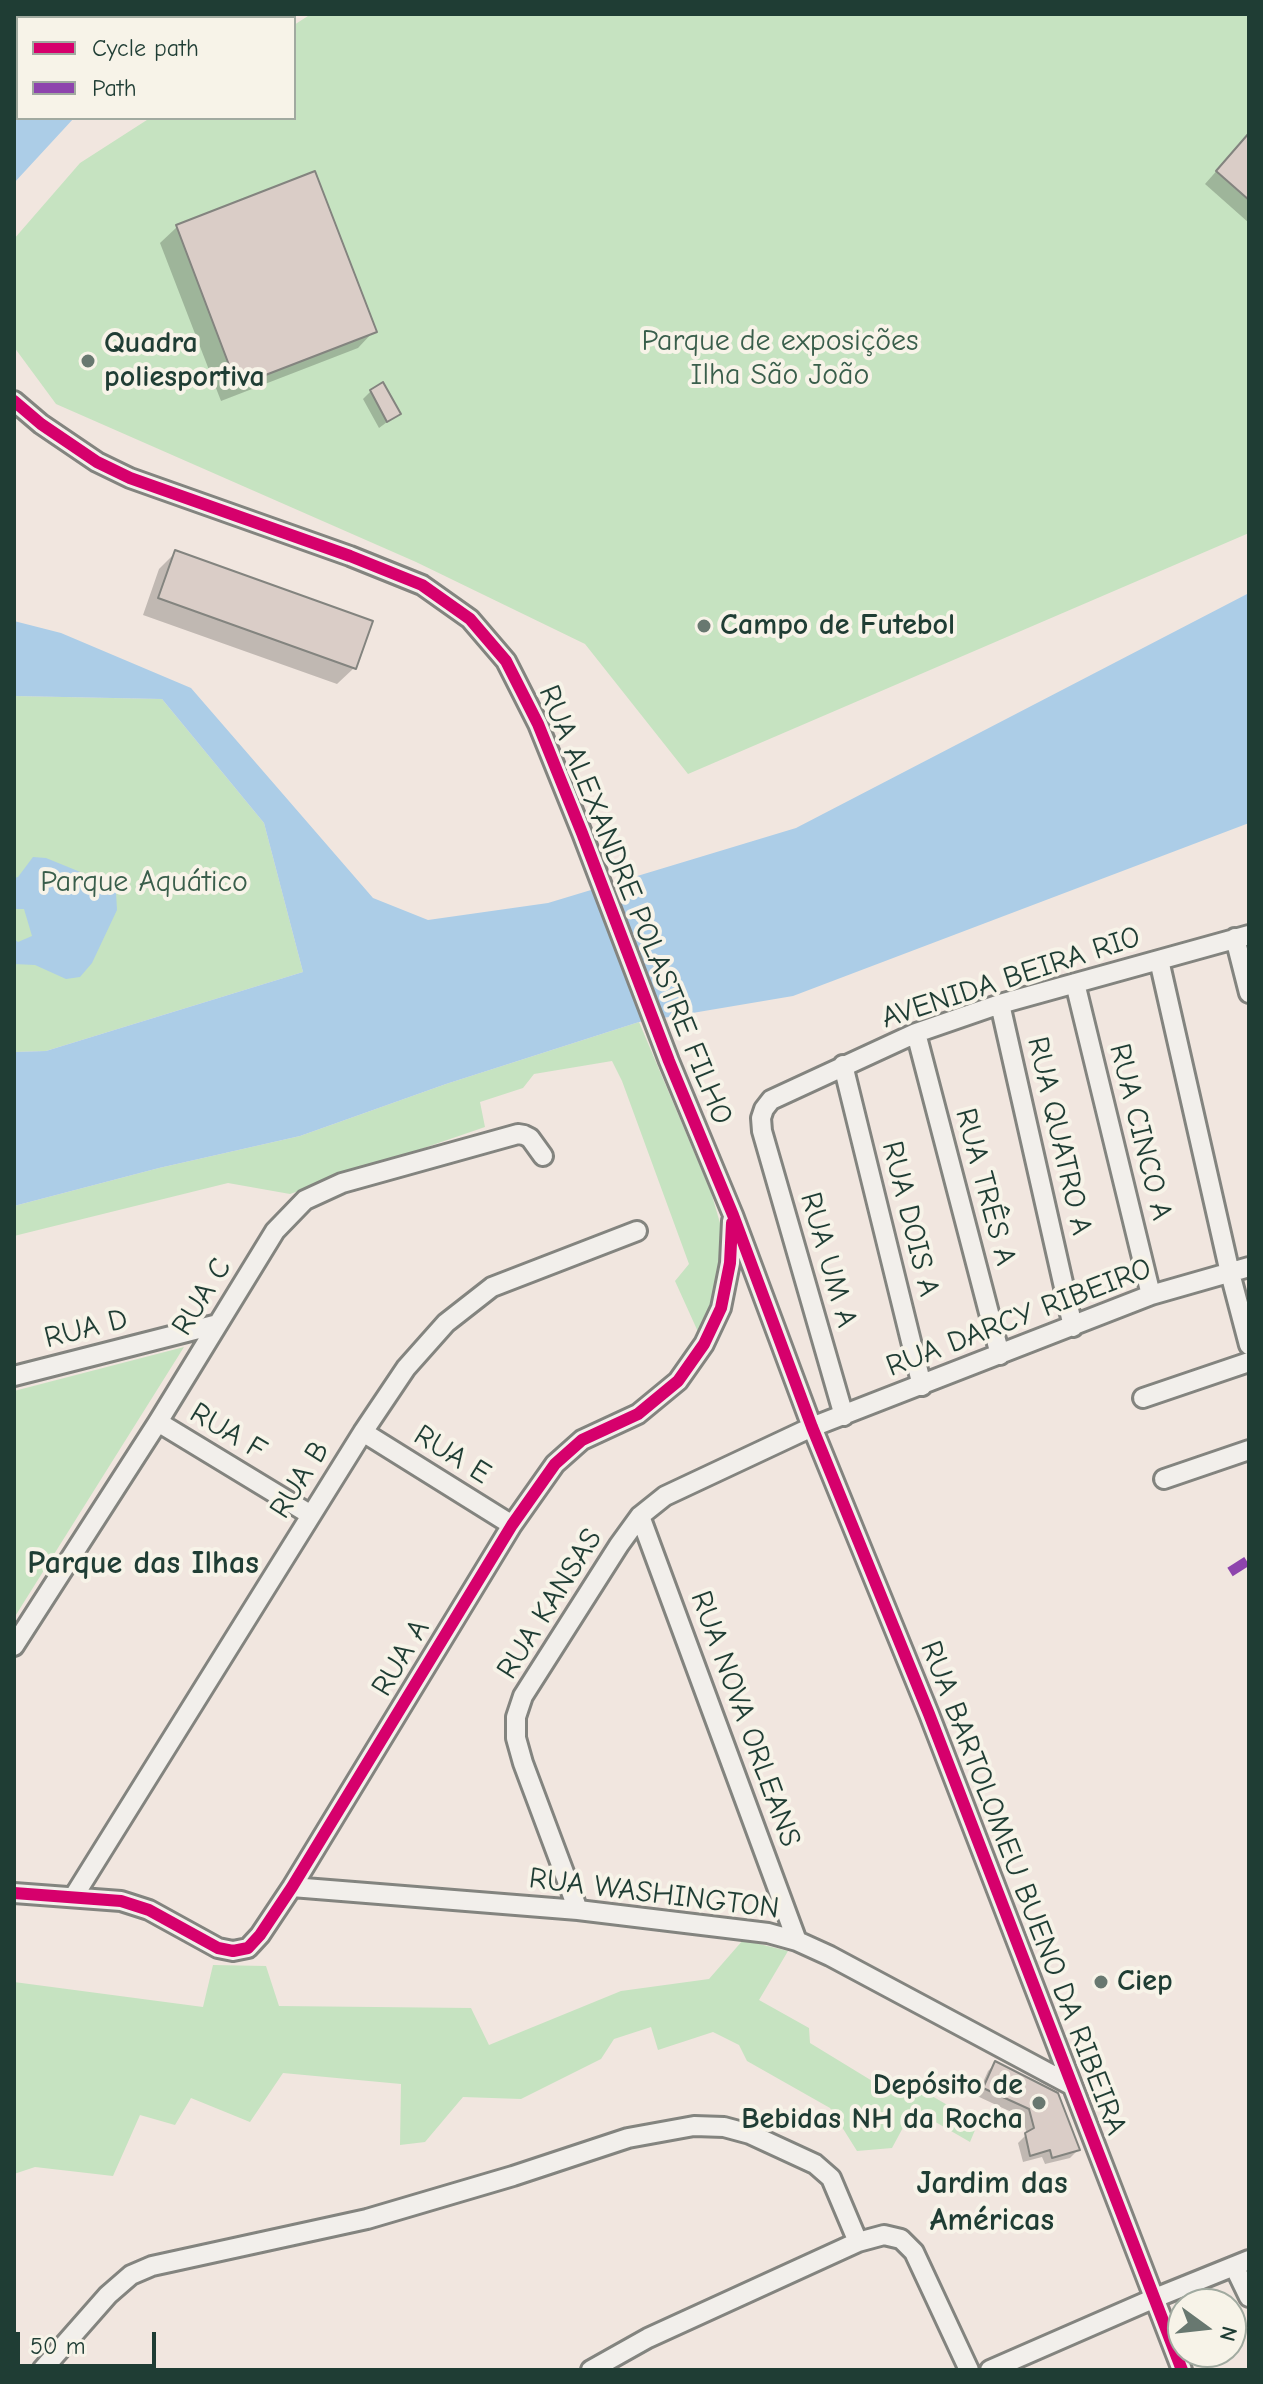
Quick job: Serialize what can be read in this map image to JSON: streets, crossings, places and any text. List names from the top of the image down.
{
  "streets": {
    "street": [
      "RUA ALEXANDRE POLASTRE FILHO",
      "AVENIDA BEIRA RIO",
      "RUA CINCO A",
      "RUA QUATRO A",
      "RUA TRÊS A",
      "RUA DOIS A",
      "RUA UM A",
      "RUA C",
      "RUA DARCY RIBEIRO",
      "RUA D",
      "RUA F",
      "RUA E",
      "RUA B",
      "RUA KANSAS",
      "RUA A",
      "RUA NOVA ORLEANS",
      "RUA BARTOLOMEU BUENO DA RIBEIRA",
      "RUA WASHINGTON"
    ]
  },
  "crossings": [
    ["RUA ALEXANDRE POLASTRE FILHO", "RUA DARCY RIBEIRO"],
    ["RUA ALEXANDRE POLASTRE FILHO", "RUA KANSAS"],
    ["RUA ALEXANDRE POLASTRE FILHO", "RUA A"],
    ["RUA ALEXANDRE POLASTRE FILHO", "RUA BARTOLOMEU BUENO DA RIBEIRA"],
    ["AVENIDA BEIRA RIO", "RUA CINCO A"],
    ["AVENIDA BEIRA RIO", "RUA QUATRO A"],
    ["AVENIDA BEIRA RIO", "RUA TRÊS A"],
    ["AVENIDA BEIRA RIO", "RUA DOIS A"],
    ["AVENIDA BEIRA RIO", "RUA UM A"],
    ["RUA CINCO A", "RUA DARCY RIBEIRO"],
    ["RUA QUATRO A", "RUA DARCY RIBEIRO"],
    ["RUA TRÊS A", "RUA DARCY RIBEIRO"],
    ["RUA DOIS A", "RUA DARCY RIBEIRO"],
    ["RUA UM A", "RUA DARCY RIBEIRO"],
    ["RUA C", "RUA D"],
    ["RUA C", "RUA F"],
    ["RUA DARCY RIBEIRO", "RUA KANSAS"],
    ["RUA DARCY RIBEIRO", "RUA BARTOLOMEU BUENO DA RIBEIRA"],
    ["RUA F", "RUA B"],
    ["RUA E", "RUA B"],
    ["RUA E", "RUA A"],
    ["RUA B", "RUA A"],
    ["RUA KANSAS", "RUA NOVA ORLEANS"],
    ["RUA KANSAS", "RUA BARTOLOMEU BUENO DA RIBEIRA"],
    ["RUA KANSAS", "RUA WASHINGTON"],
    ["RUA A", "RUA WASHINGTON"],
    ["RUA NOVA ORLEANS", "RUA WASHINGTON"],
    ["RUA BARTOLOMEU BUENO DA RIBEIRA", "RUA WASHINGTON"]
  ],
  "districts": ["Parque das Ilhas", "Jardim das Américas"],
  "parks": ["Parque de exposições Ilha São João", "Parque Aquático"],
  "places": [
    "Quadra poliesportiva",
    "Campo de Futebol",
    "Ciep",
    "Depósito de Bebidas NH da Rocha"
  ],
  "legend": ["Cycle path", "Path"],
  "scale_bar": "50 m",
  "north": "right"
}
